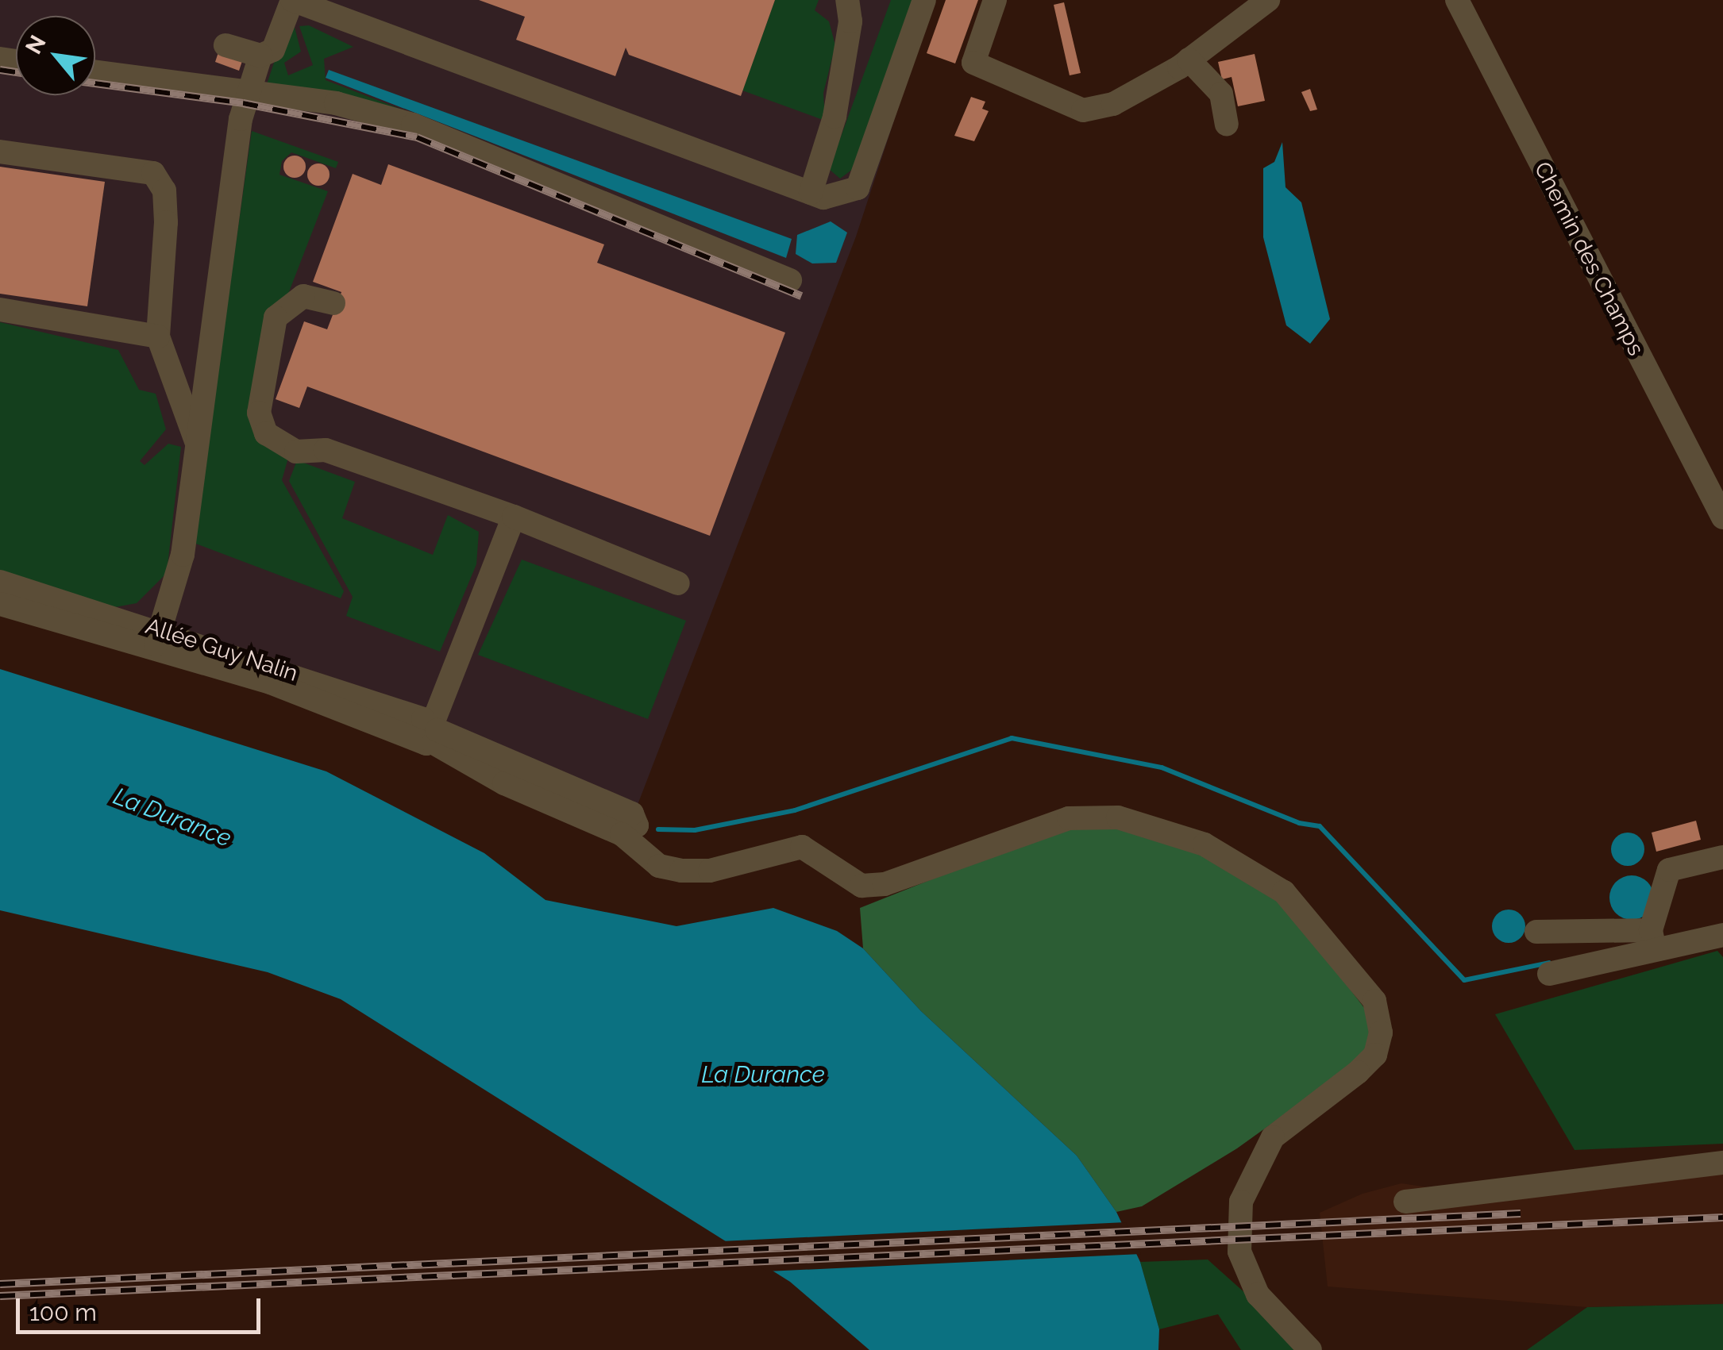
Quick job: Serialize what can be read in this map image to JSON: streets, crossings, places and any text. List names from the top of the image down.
{
  "streets": {
    "street": ["Chemin des Champs", "Allée Guy Nalin"]
  },
  "water": ["La Durance"],
  "scale_bar": "100 m",
  "north": "top left"
}
